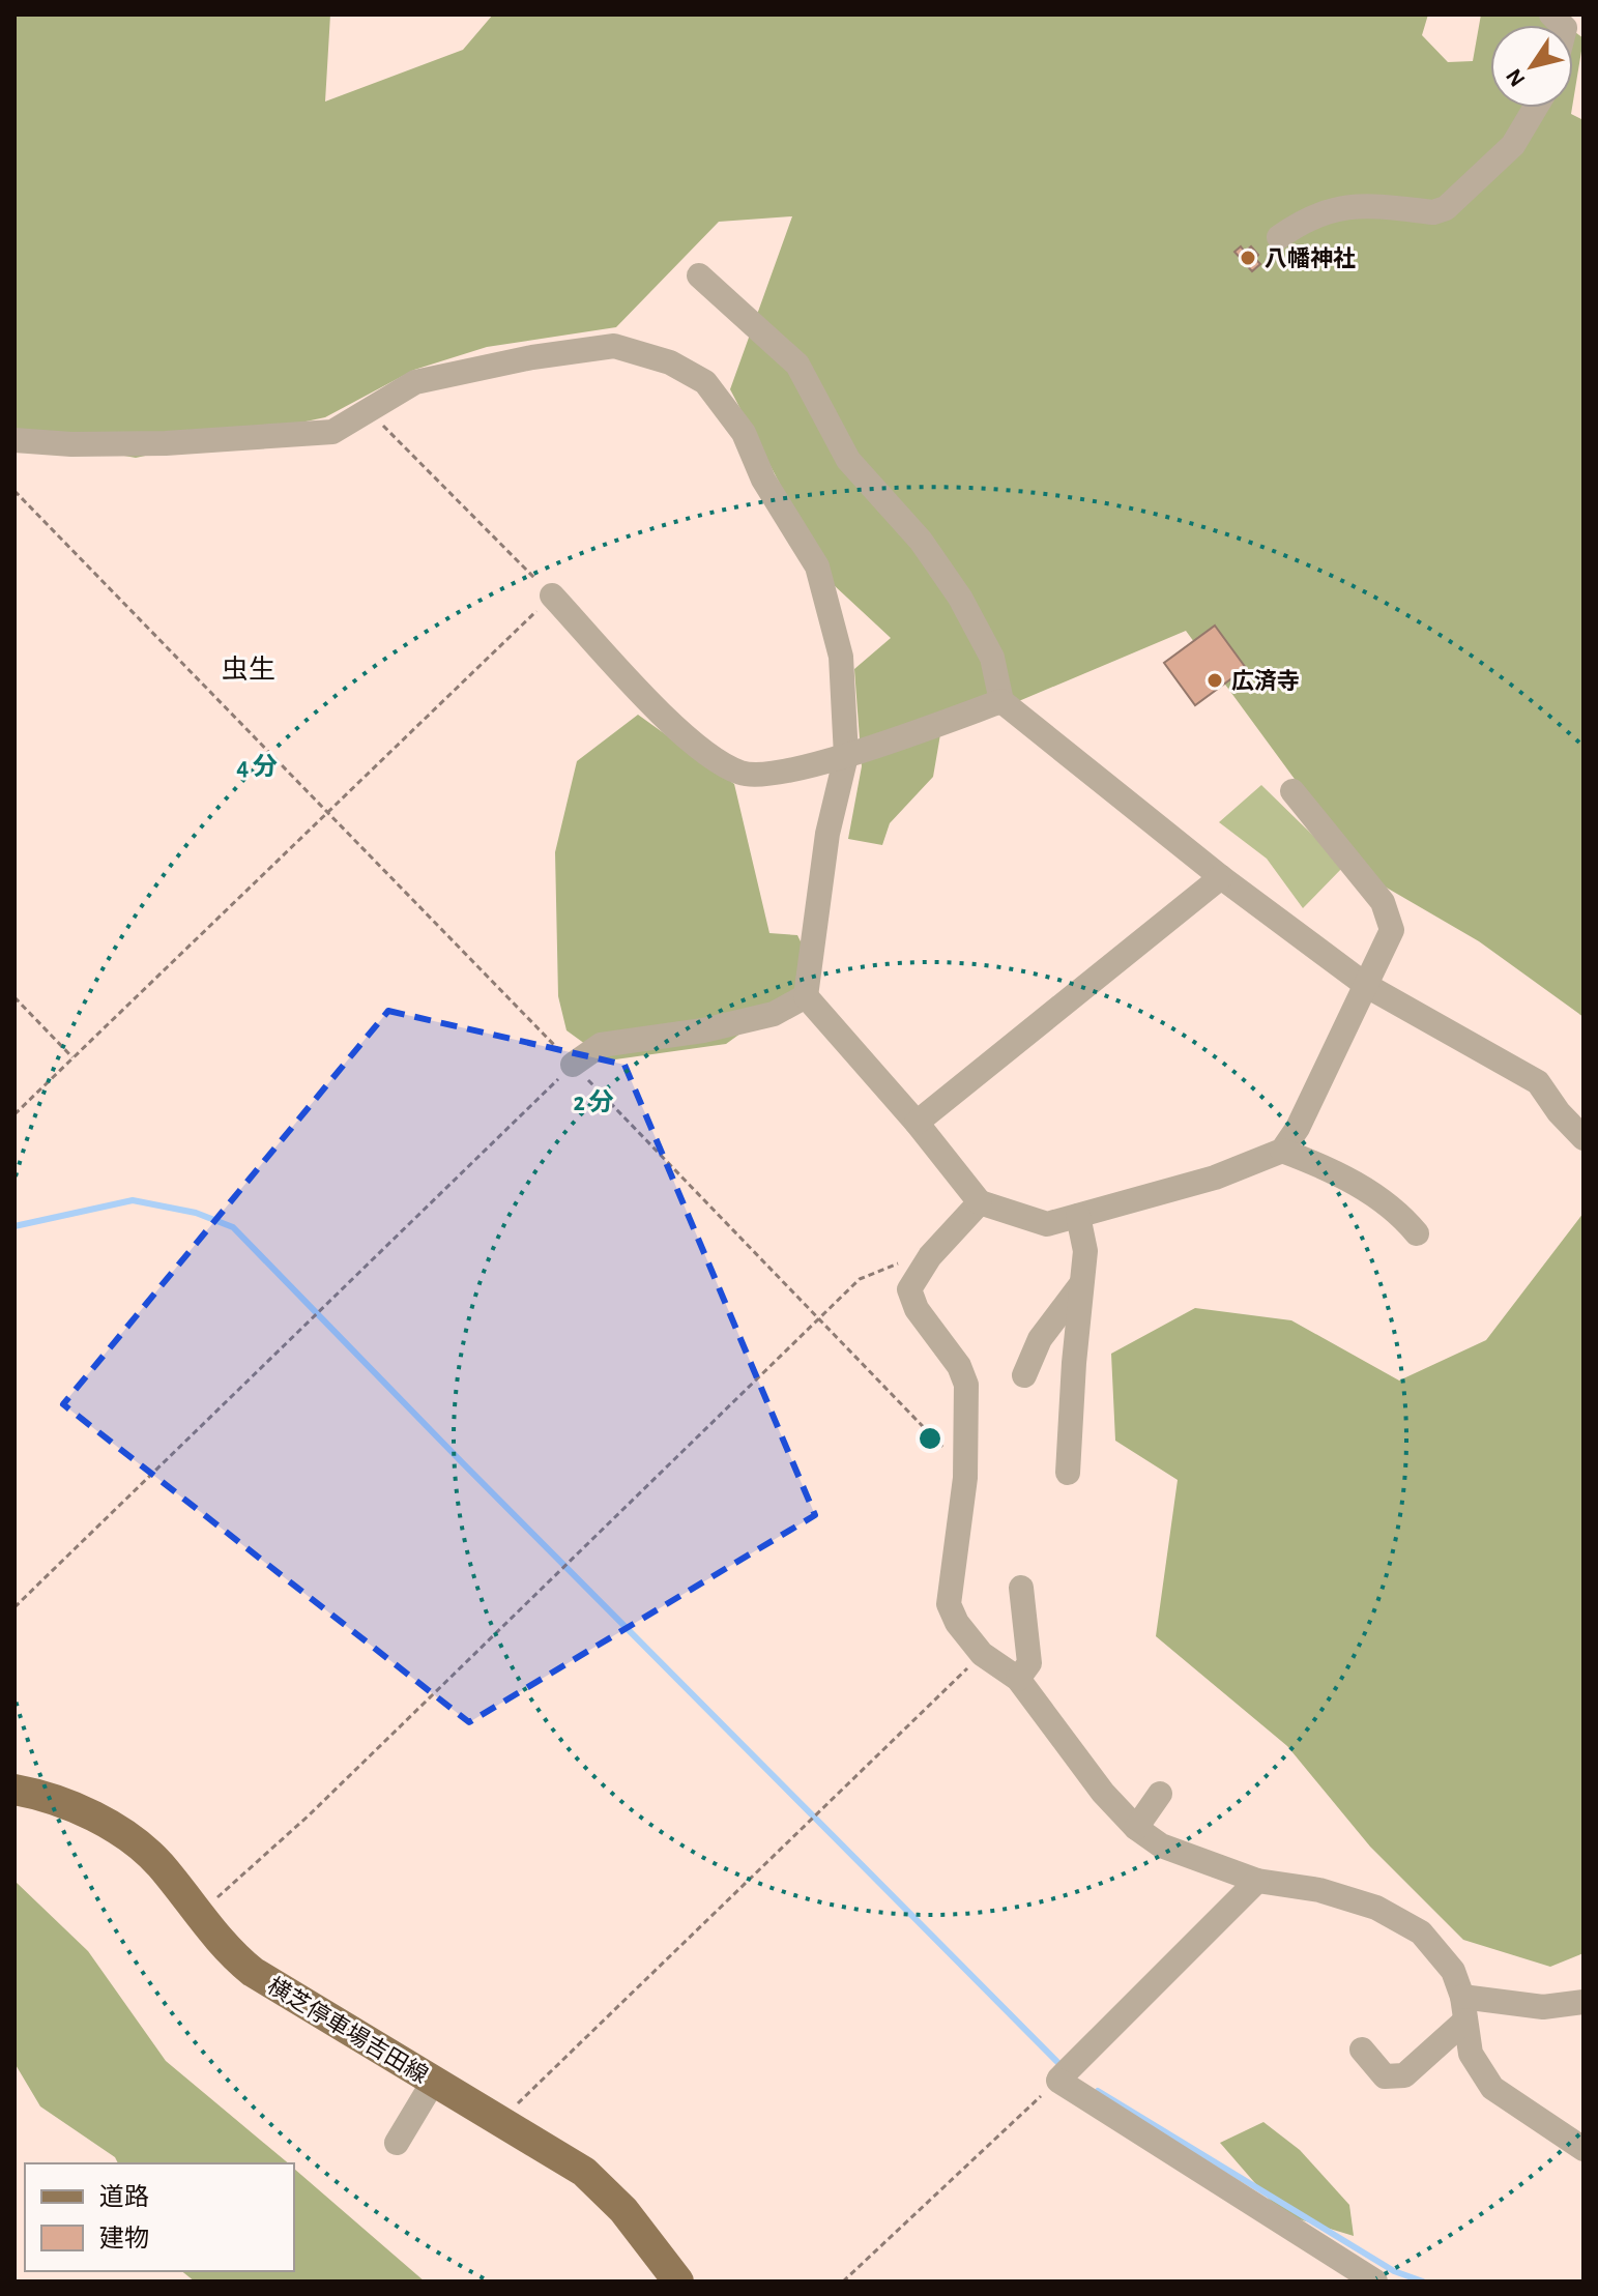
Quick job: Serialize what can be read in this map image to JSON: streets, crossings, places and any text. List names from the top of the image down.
{
  "streets": {
    "main road": ["横芝停車場吉田線"]
  },
  "districts": ["虫生"],
  "places": ["八幡神社", "広済寺"],
  "legend": ["道路", "建物"],
  "north": "bottom left",
  "rings": ["4 分", "2 分"]
}
